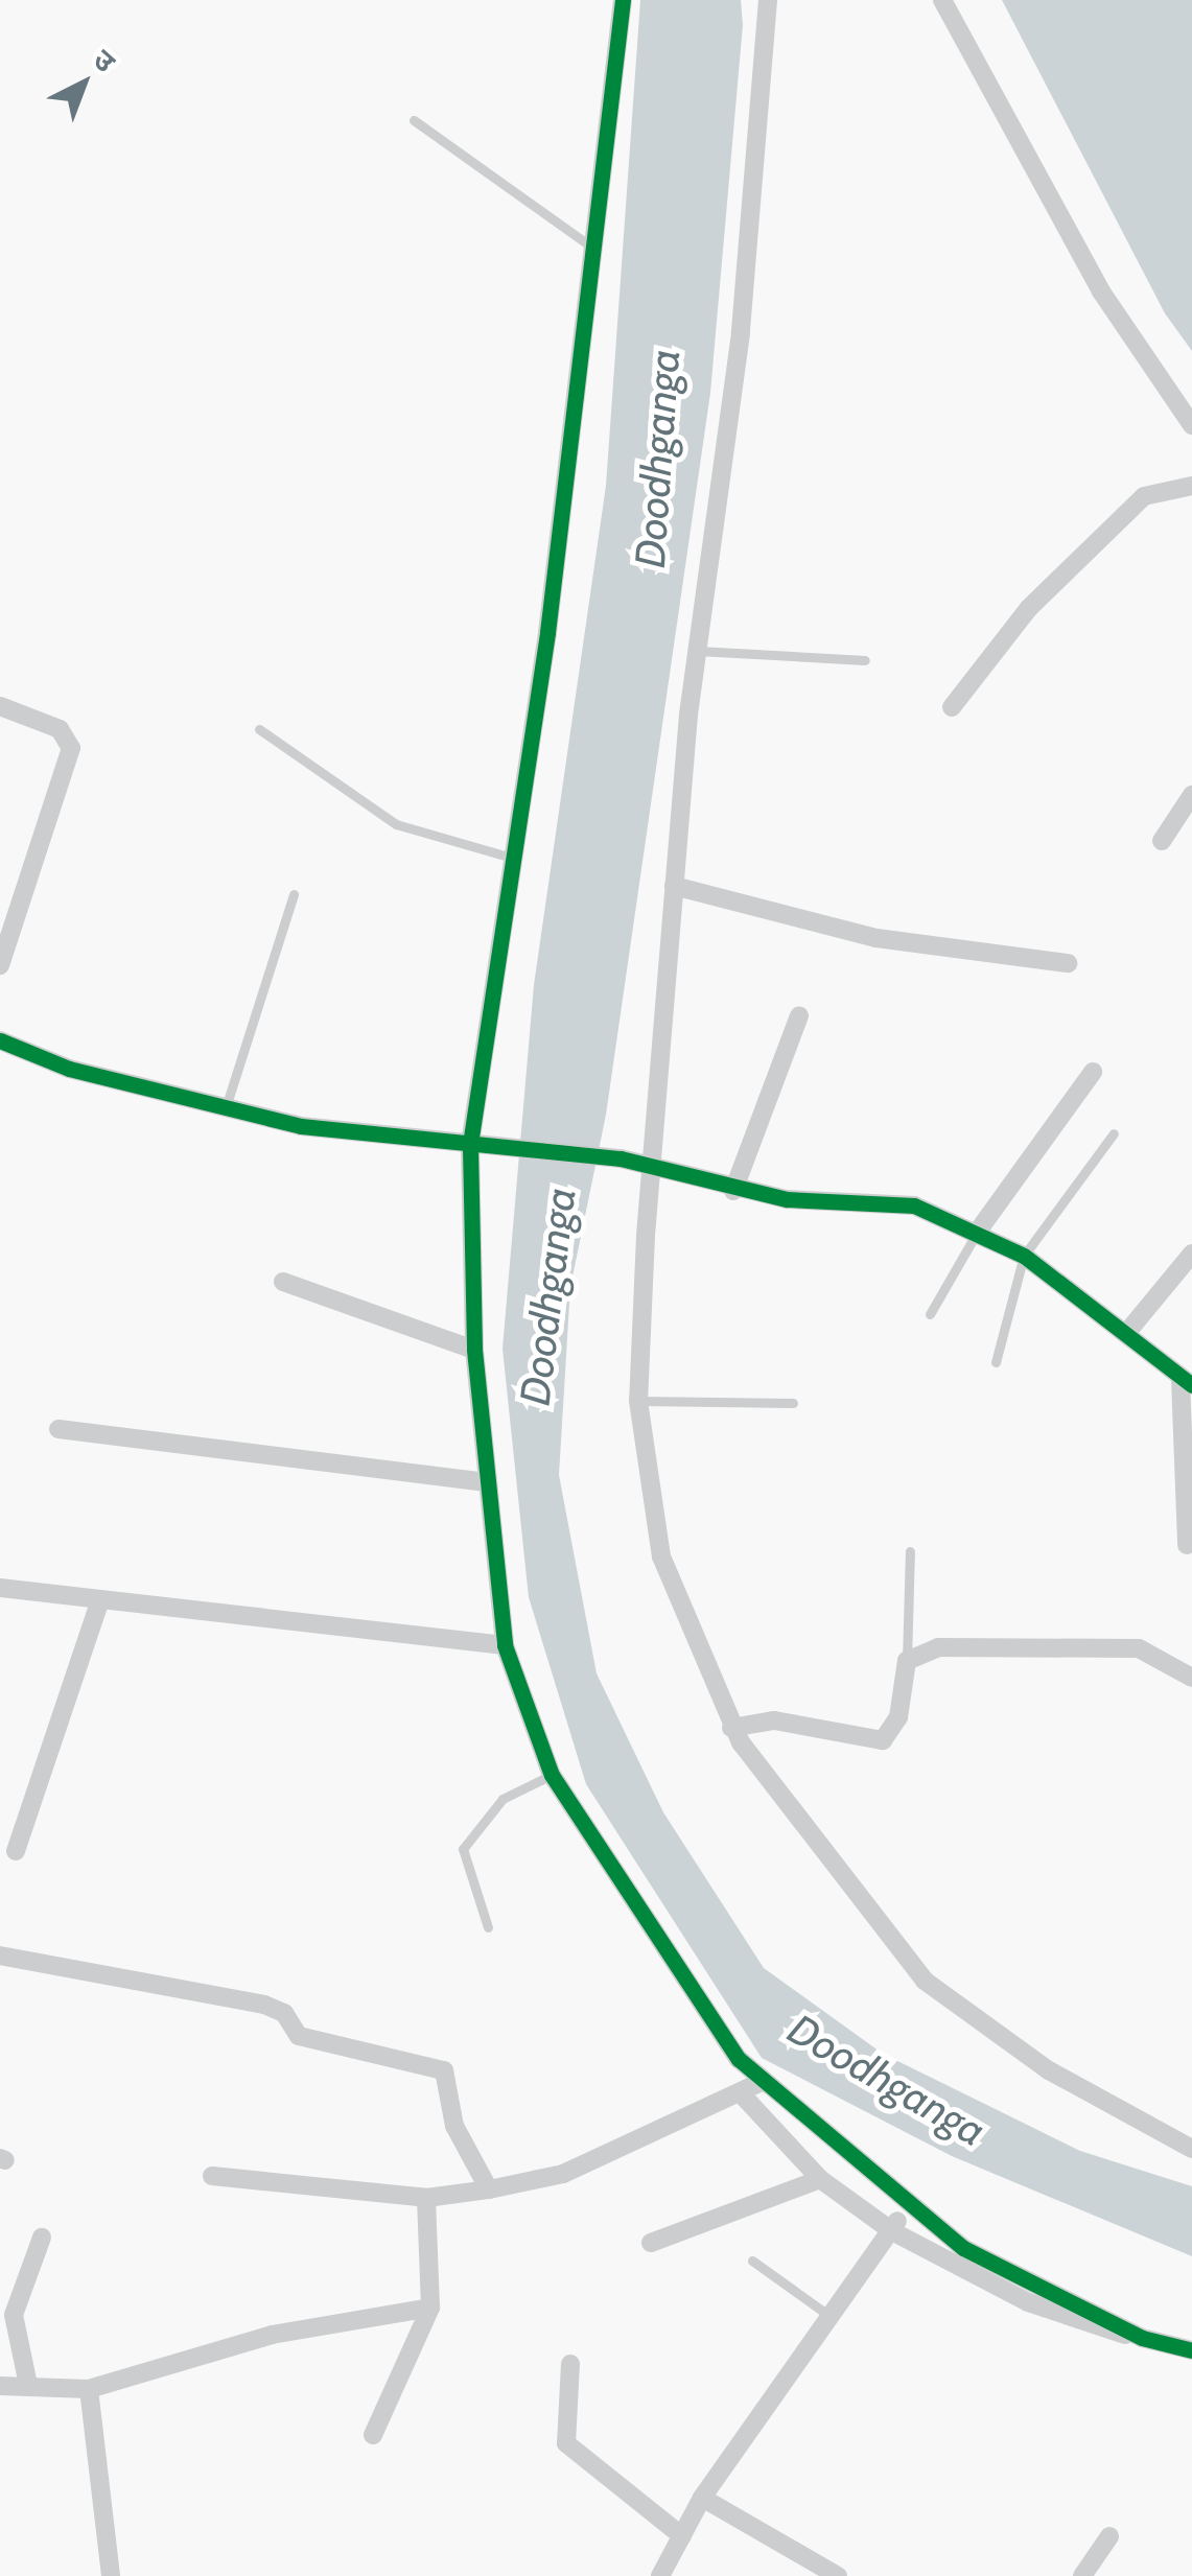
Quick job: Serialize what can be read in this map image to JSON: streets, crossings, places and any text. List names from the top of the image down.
{
  "water": ["Doodhganga"],
  "north": "top right"
}
